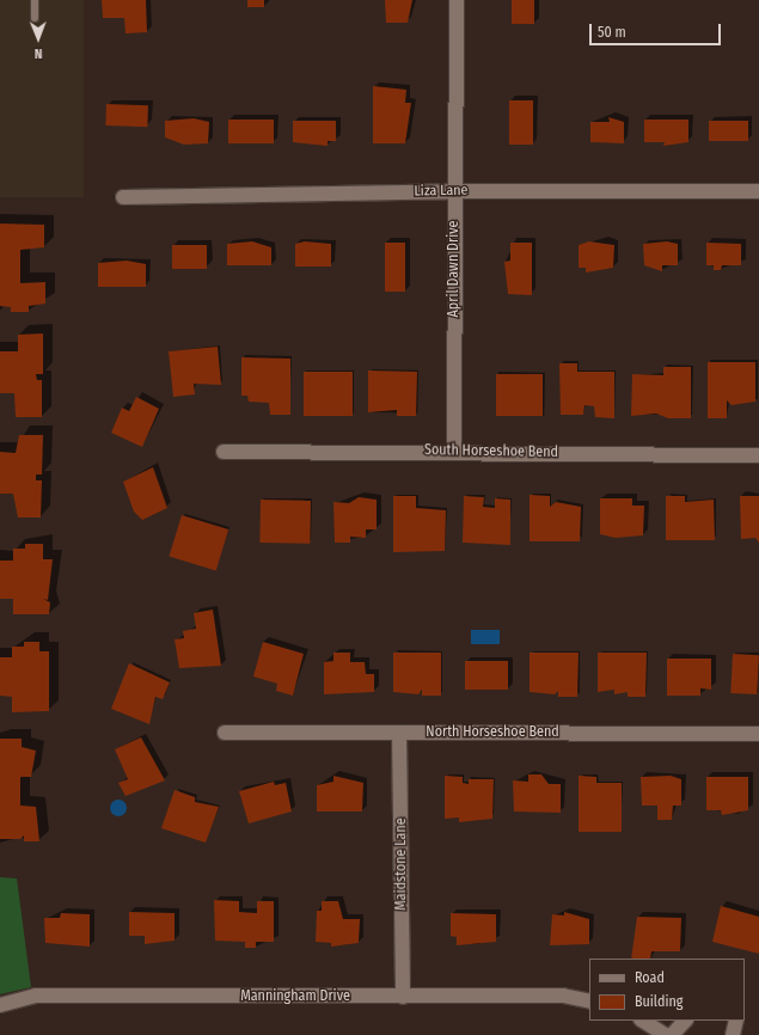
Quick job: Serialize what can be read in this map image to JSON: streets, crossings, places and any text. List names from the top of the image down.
{
  "streets": {
    "street": [
      "Liza Lane",
      "April Dawn Drive",
      "South Horseshoe Bend",
      "North Horseshoe Bend",
      "Maidstone Lane",
      "Manningham Drive"
    ]
  },
  "crossings": [
    ["Liza Lane", "April Dawn Drive"],
    ["April Dawn Drive", "South Horseshoe Bend"],
    ["North Horseshoe Bend", "Maidstone Lane"],
    ["Maidstone Lane", "Manningham Drive"]
  ],
  "legend": ["Road", "Building"],
  "scale_bar": "50 m",
  "north": "bottom"
}
